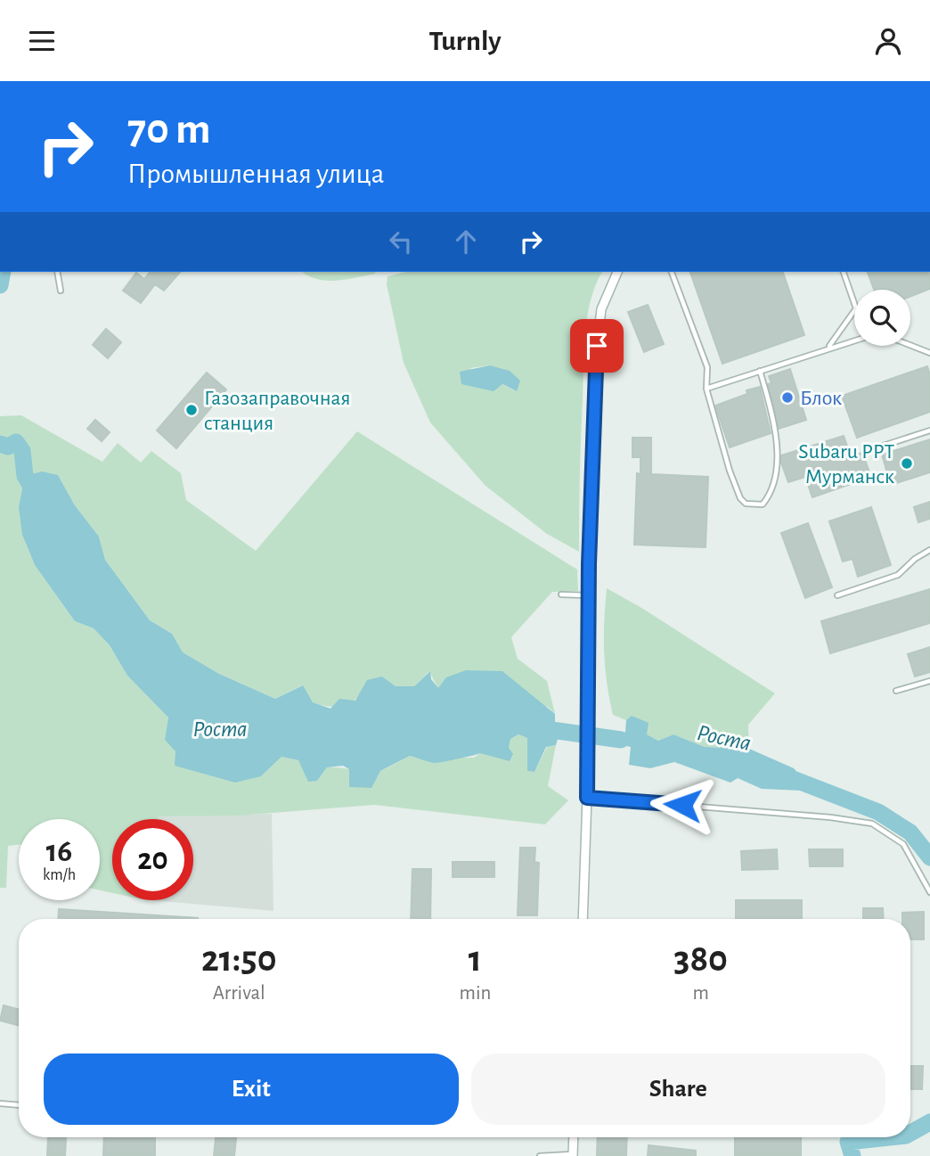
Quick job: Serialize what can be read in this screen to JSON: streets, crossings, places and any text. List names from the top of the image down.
{
  "water": ["Роста"],
  "places": ["Блок", "Газозаправочная станция", "Subaru РРТ Мурманск"],
  "page": {
    "header": "Turnly",
    "turn": ["70 m", "Промышленная улица"],
    "speed": "16 km/h",
    "limit": "20",
    "eta": [
      "21:50",
      "Arrival",
      "1",
      "min",
      "380",
      "m"
    ],
    "buttons": ["Exit", "Share"]
  }
}
